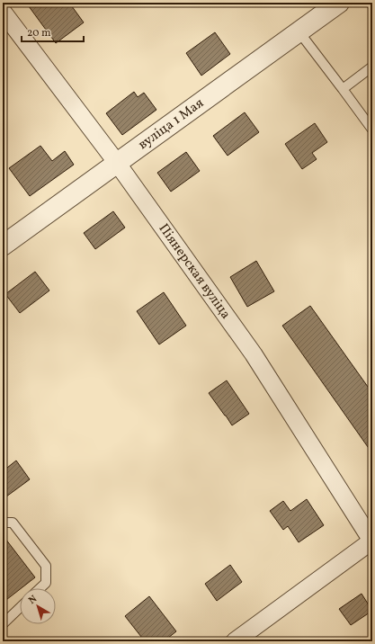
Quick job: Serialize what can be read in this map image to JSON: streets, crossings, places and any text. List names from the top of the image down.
{
  "streets": {
    "street": ["вуліца 1 Мая", "Піянерская вуліца"]
  },
  "crossings": [
    ["вуліца 1 Мая", "Піянерская вуліца"]
  ],
  "scale_bar": "20 m",
  "north": "top left"
}
